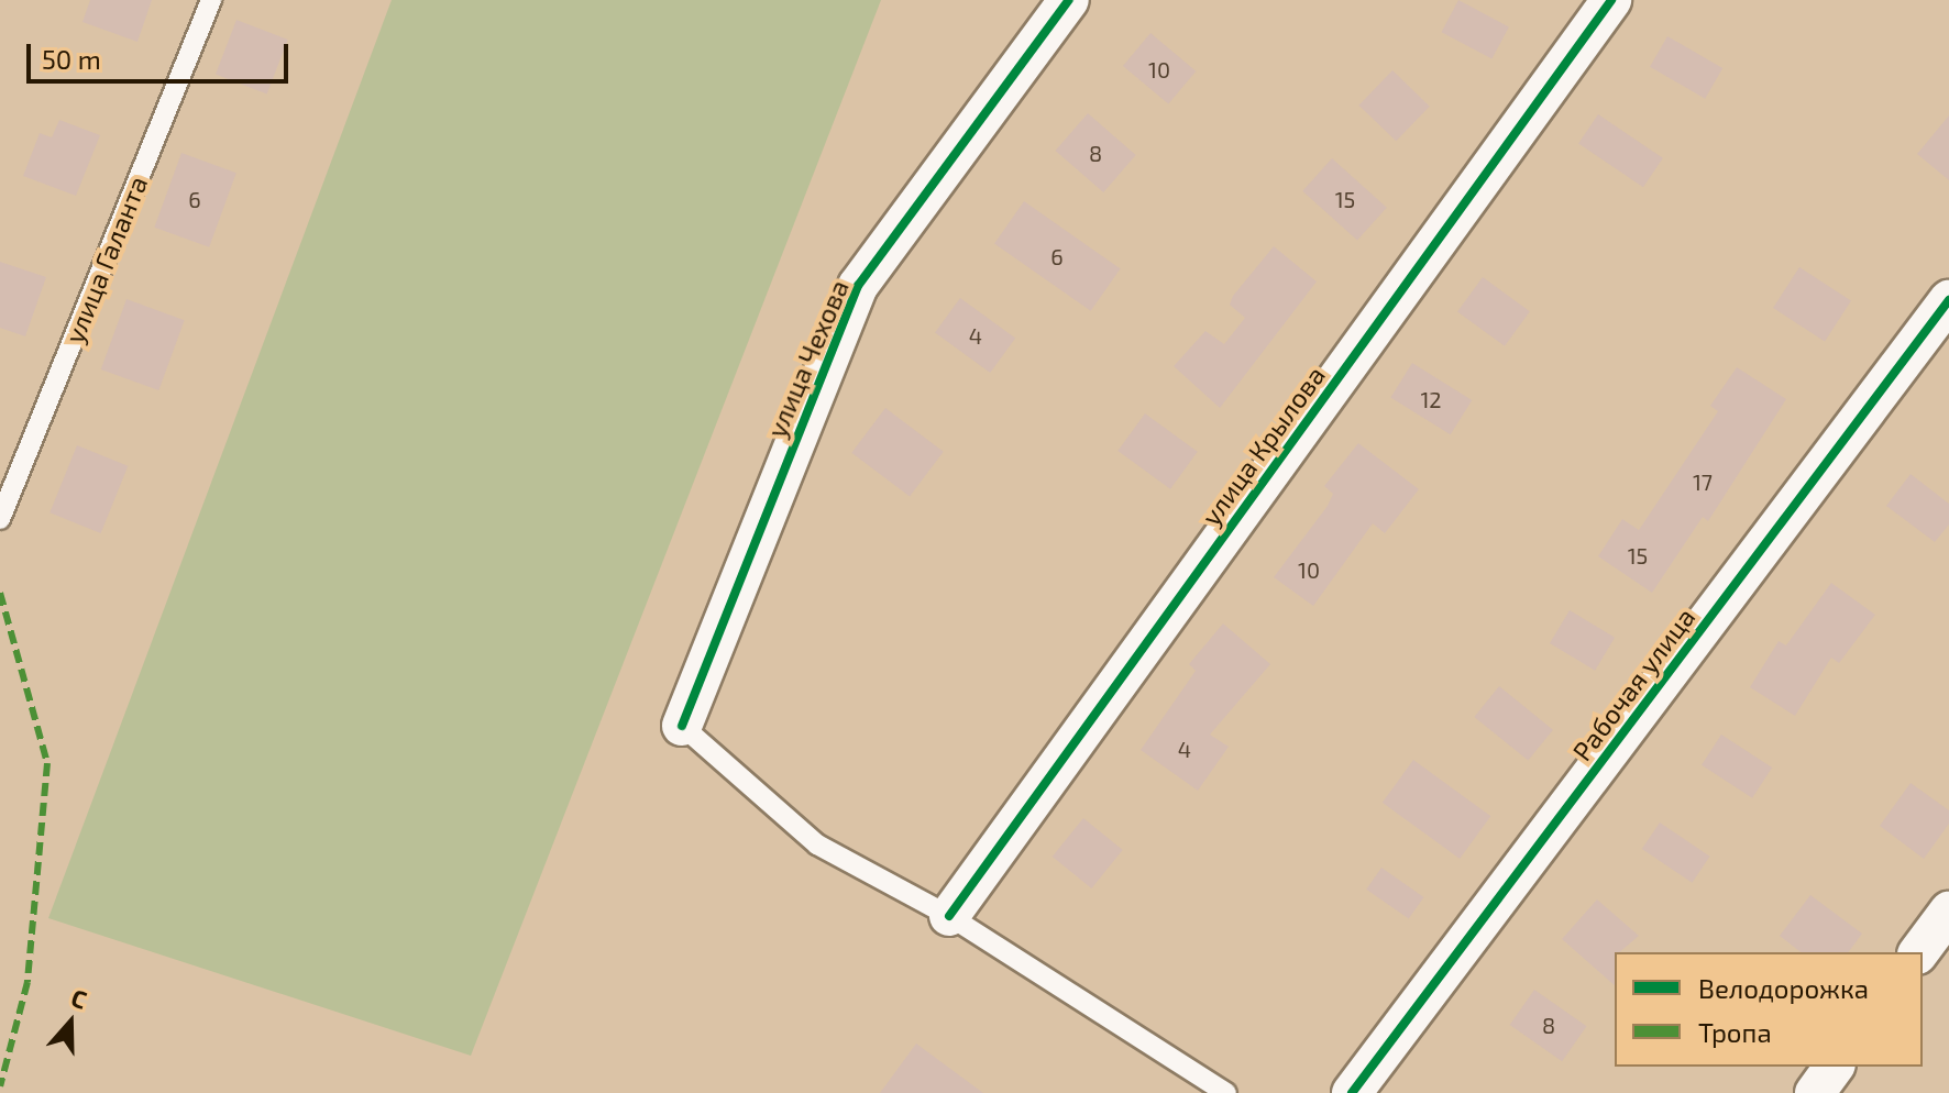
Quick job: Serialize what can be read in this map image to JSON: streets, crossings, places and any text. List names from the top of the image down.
{
  "streets": {
    "street": ["улица Чехова", "улица Крылова", "Рабочая улица"],
    "lane": ["улица Галанта"]
  },
  "house_numbers": [
    "10",
    "8",
    "6",
    "15",
    "6",
    "4",
    "12",
    "17",
    "15",
    "10",
    "4",
    "8"
  ],
  "legend": ["Велодорожка", "Тропа"],
  "scale_bar": "50 m",
  "north": "top"
}
